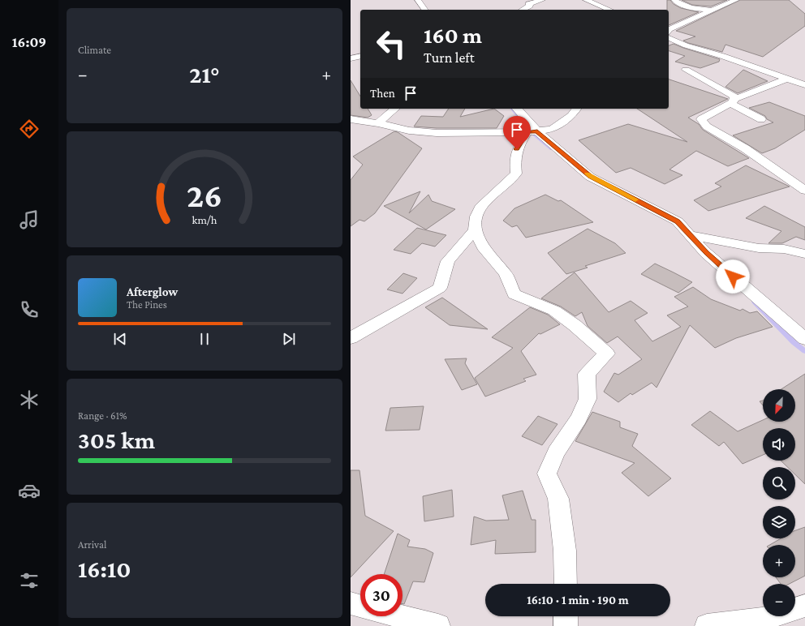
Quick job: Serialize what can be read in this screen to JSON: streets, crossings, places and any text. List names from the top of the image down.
{
  "north": "bottom left",
  "page": {
    "tabs": "16:09",
    "tile": [
      "Climate",
      ["Range · 61%", "305 km"],
      ["Arrival", "16:10"]
    ],
    "turn": ["160 m", "Turn left"],
    "heat": ["−", "21°", "+"],
    "then": "Then",
    "song": ["Afterglow", "The Pines"],
    "map_buttons": ["+", "−"],
    "limit": "30",
    "trip": "16:10 · 1 min · 190 m",
    "gauge": ["26", "km/h"]
  }
}
